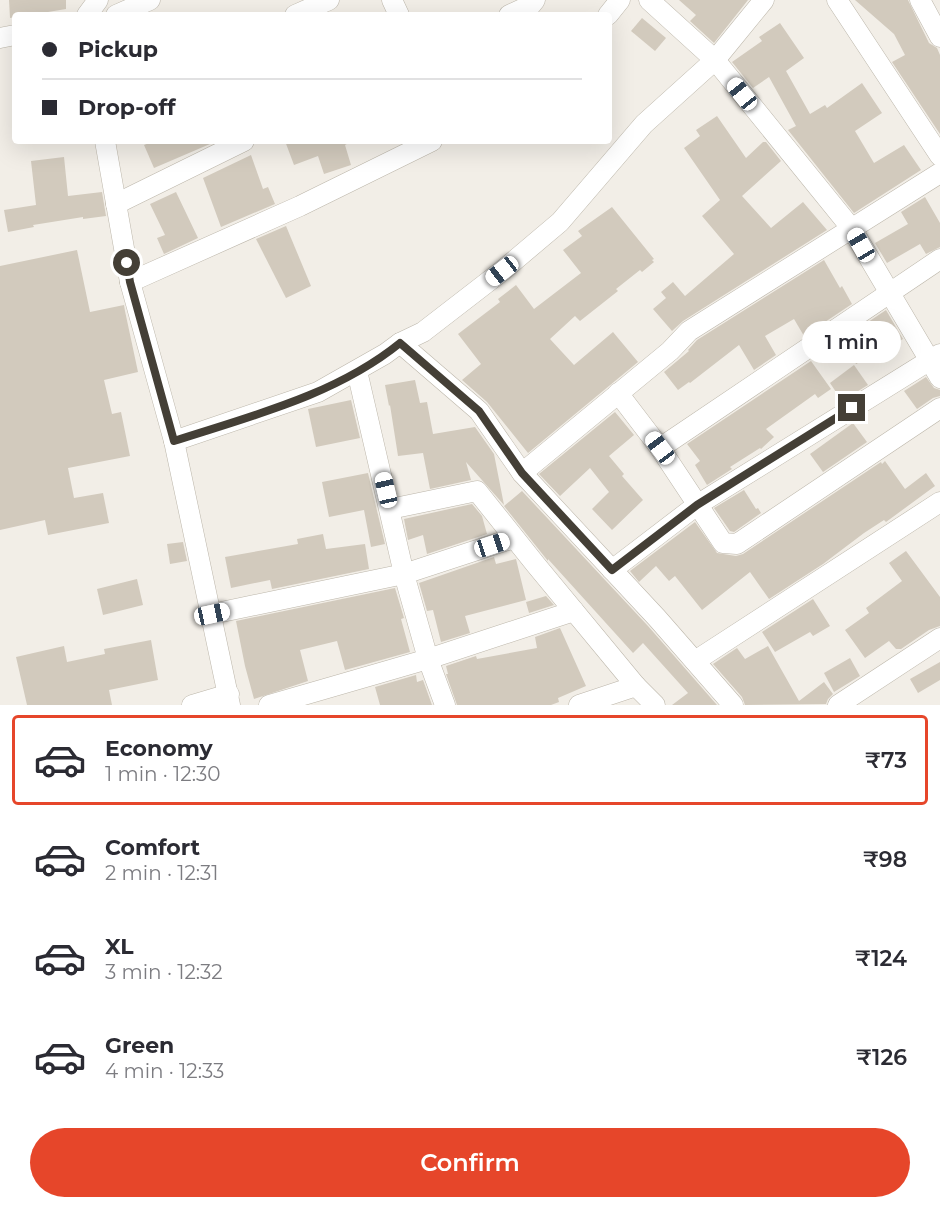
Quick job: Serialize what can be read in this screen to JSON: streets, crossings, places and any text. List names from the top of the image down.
{
  "page": {
    "banner": ["Pickup", "Drop-off"],
    "bubble": "1 min",
    "list": [
      {
        "name": "Economy",
        "note": "1 min · 12:30",
        "value": "₹73"
      },
      {
        "name": "Comfort",
        "note": "2 min · 12:31",
        "value": "₹98"
      },
      {
        "name": "XL",
        "note": "3 min · 12:32",
        "value": "₹124"
      },
      {
        "name": "Green",
        "note": "4 min · 12:33",
        "value": "₹126"
      }
    ],
    "buttons": "Confirm"
  }
}
